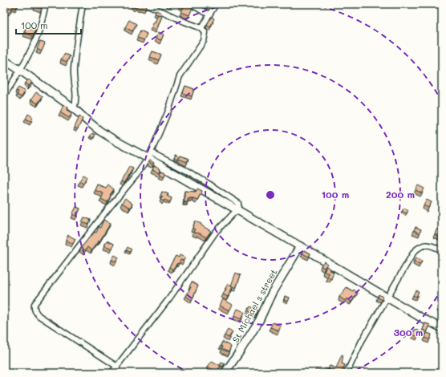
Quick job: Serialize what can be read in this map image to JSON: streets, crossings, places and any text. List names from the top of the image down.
{
  "streets": {
    "street": ["St Michael s street"]
  },
  "scale_bar": "100 m",
  "rings": ["100 m", "200 m", "300 m"]
}
